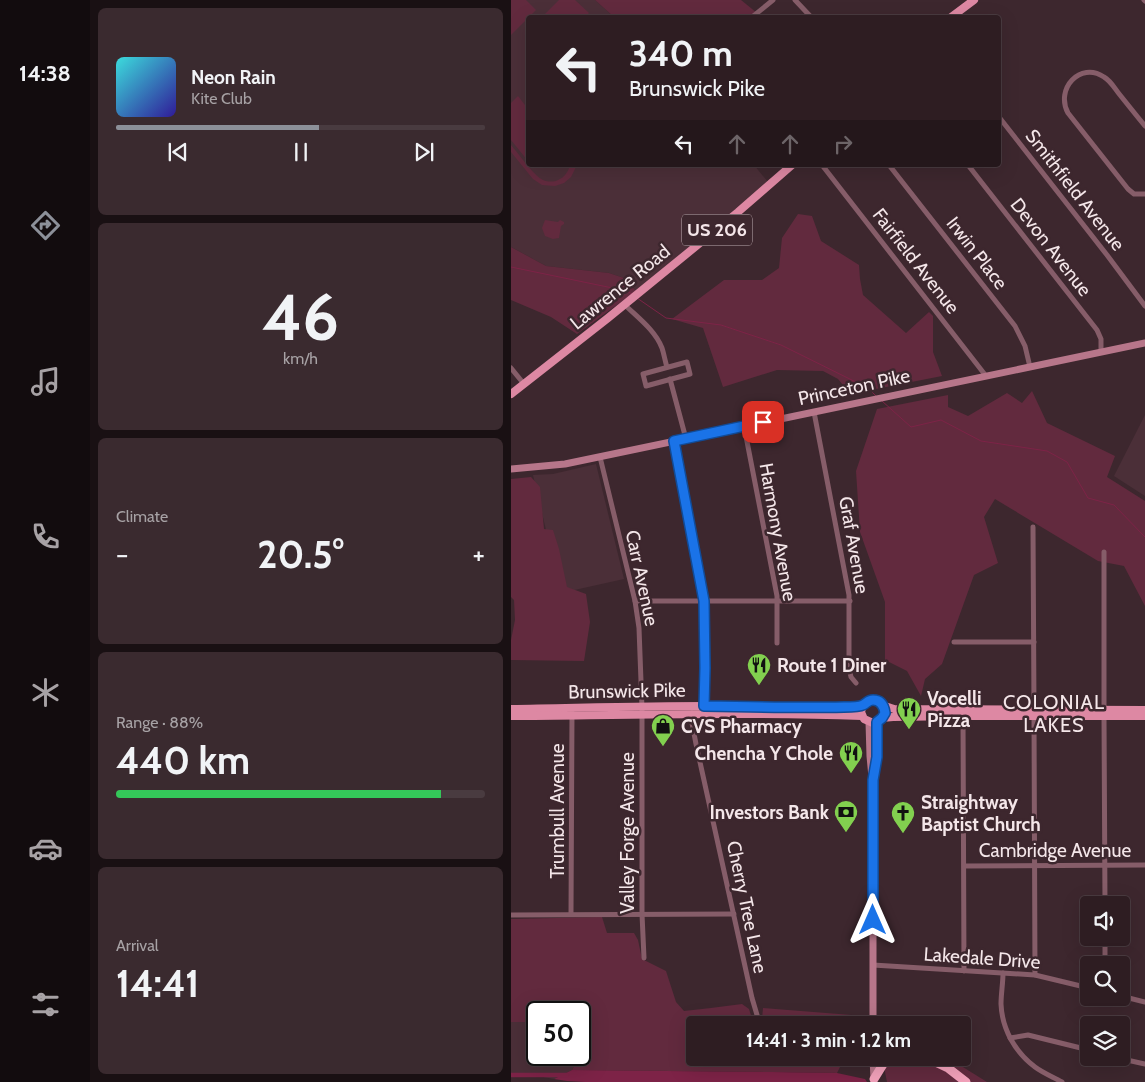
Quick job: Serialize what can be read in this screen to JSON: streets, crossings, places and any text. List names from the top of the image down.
{
  "streets": {
    "main road": [
      "US 206",
      "Lawrence Road",
      "Princeton Pike",
      "Brunswick Pike"
    ],
    "street": [
      "Smithfield Avenue",
      "Devon Avenue",
      "Irwin Place",
      "Fairfield Avenue",
      "Harmony Avenue",
      "Graf Avenue",
      "Carr Avenue",
      "Trumbull Avenue",
      "Valley Forge Avenue",
      "Cambridge Avenue",
      "Cherry Tree Lane",
      "Lakedale Drive"
    ]
  },
  "crossings": [
    ["Devon Avenue", "Princeton Pike"],
    ["Irwin Place", "Princeton Pike"],
    ["Fairfield Avenue", "Princeton Pike"],
    ["Princeton Pike", "Harmony Avenue"],
    ["Princeton Pike", "Graf Avenue"],
    ["Princeton Pike", "Carr Avenue"],
    ["Carr Avenue", "Brunswick Pike"],
    ["Carr Avenue", "Valley Forge Avenue"],
    ["Brunswick Pike", "Trumbull Avenue"],
    ["Brunswick Pike", "Valley Forge Avenue"],
    ["Brunswick Pike", "Cherry Tree Lane"]
  ],
  "districts": ["COLONIAL LAKES"],
  "places": {
    "restaurant": ["Route 1 Diner", "Vocelli Pizza", "Chencha Y Chole"],
    "shop": ["CVS Pharmacy"],
    "bank": ["Investors Bank"],
    "church": ["Straightway Baptist Church"]
  },
  "page": {
    "tabs": "14:38",
    "turn": ["340 m", "Brunswick Pike"],
    "song": ["Neon Rain", "Kite Club"],
    "tile": [
      ["46", "km/h"],
      "Climate",
      ["Range · 88%", "440 km"],
      ["Arrival", "14:41"]
    ],
    "heat": ["−", "20.5°", "+"],
    "limit": "50",
    "trip": "14:41 · 3 min · 1.2 km"
  }
}
